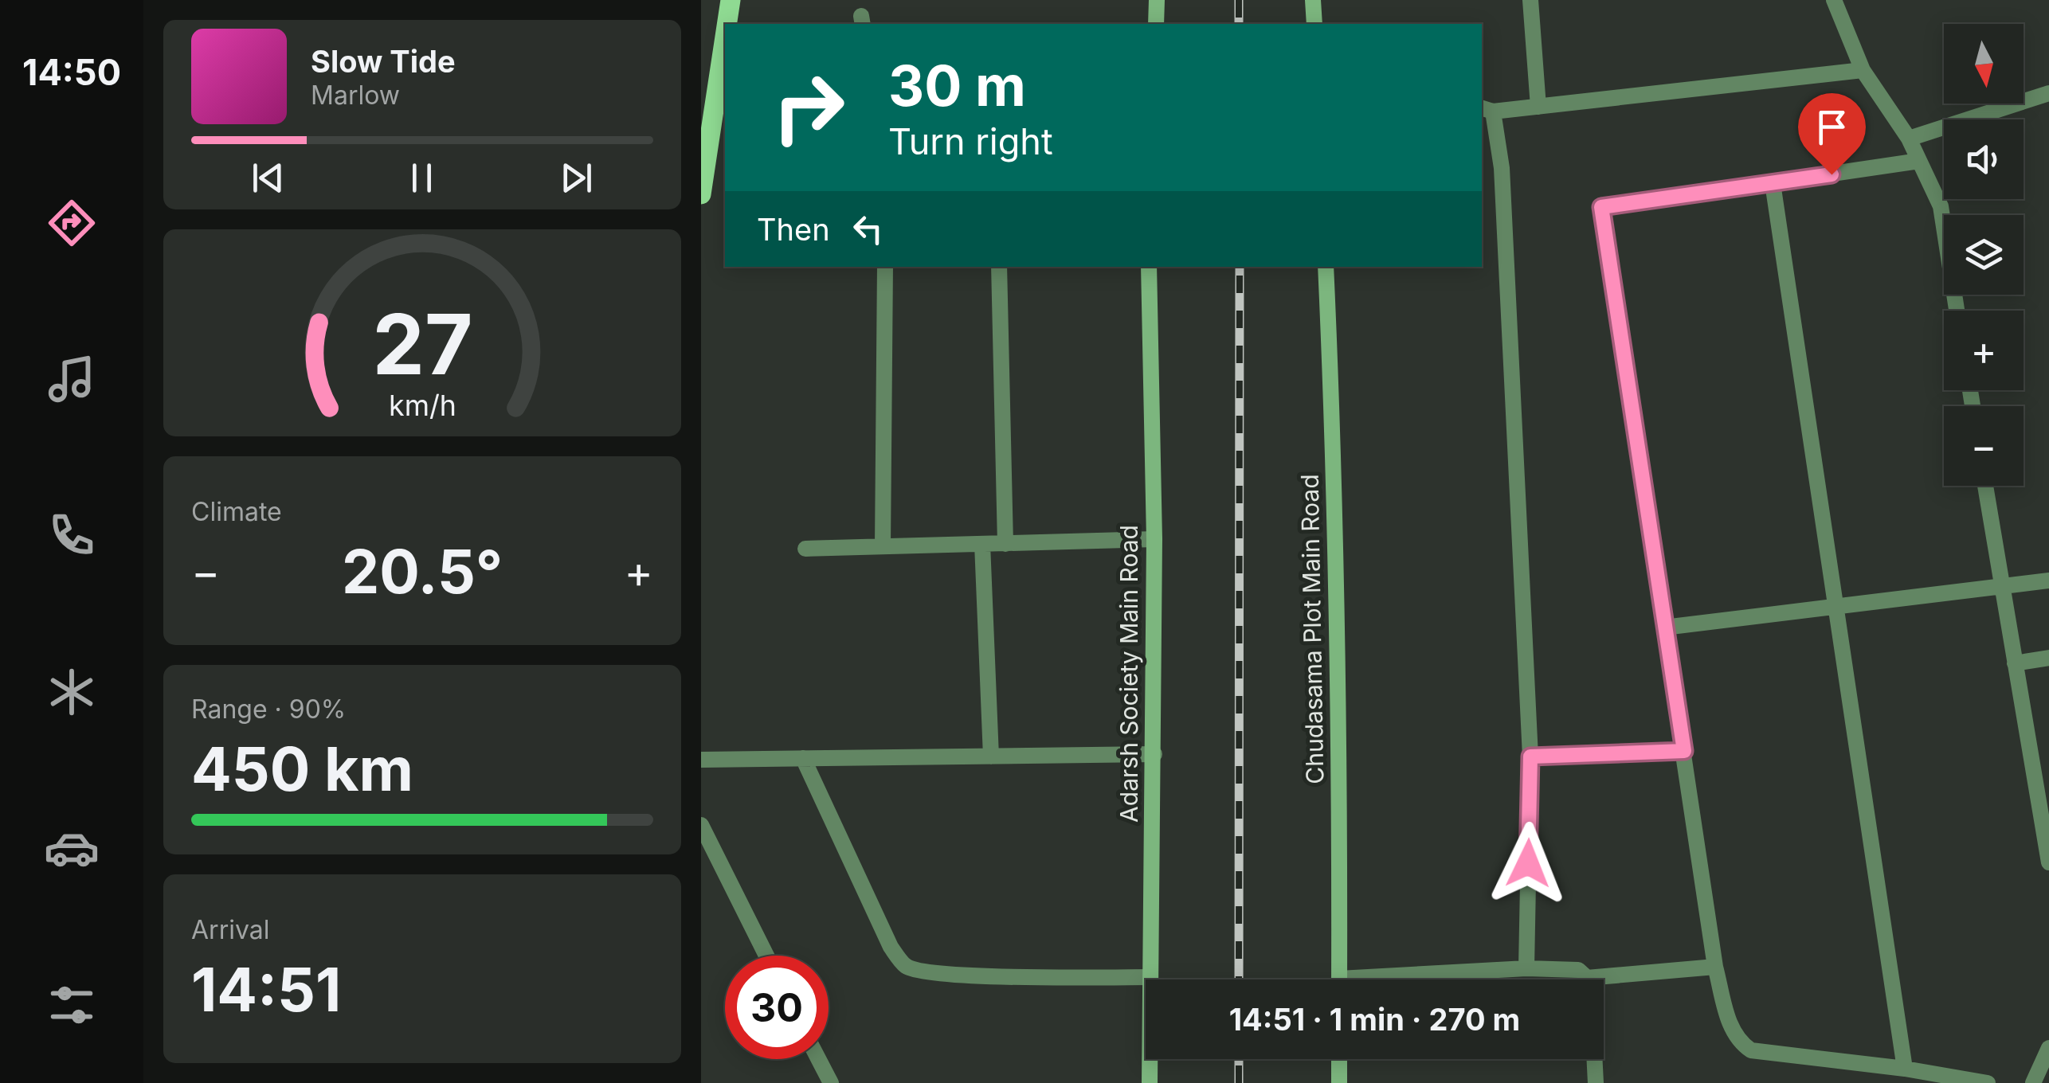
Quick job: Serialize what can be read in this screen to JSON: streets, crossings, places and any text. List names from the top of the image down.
{
  "streets": {
    "street": ["Chudasama Plot Main Road", "Adarsh Society Main Road"]
  },
  "north": "bottom",
  "page": {
    "tabs": "14:50",
    "map_buttons": ["+", "−"],
    "turn": ["30 m", "Turn right"],
    "song": ["Slow Tide", "Marlow"],
    "then": "Then",
    "tile": [
      "Climate",
      ["Range · 90%", "450 km"],
      ["Arrival", "14:51"]
    ],
    "heat": ["−", "20.5°", "+"],
    "limit": "30",
    "trip": "14:51 · 1 min · 270 m",
    "gauge": ["27", "km/h"]
  }
}
